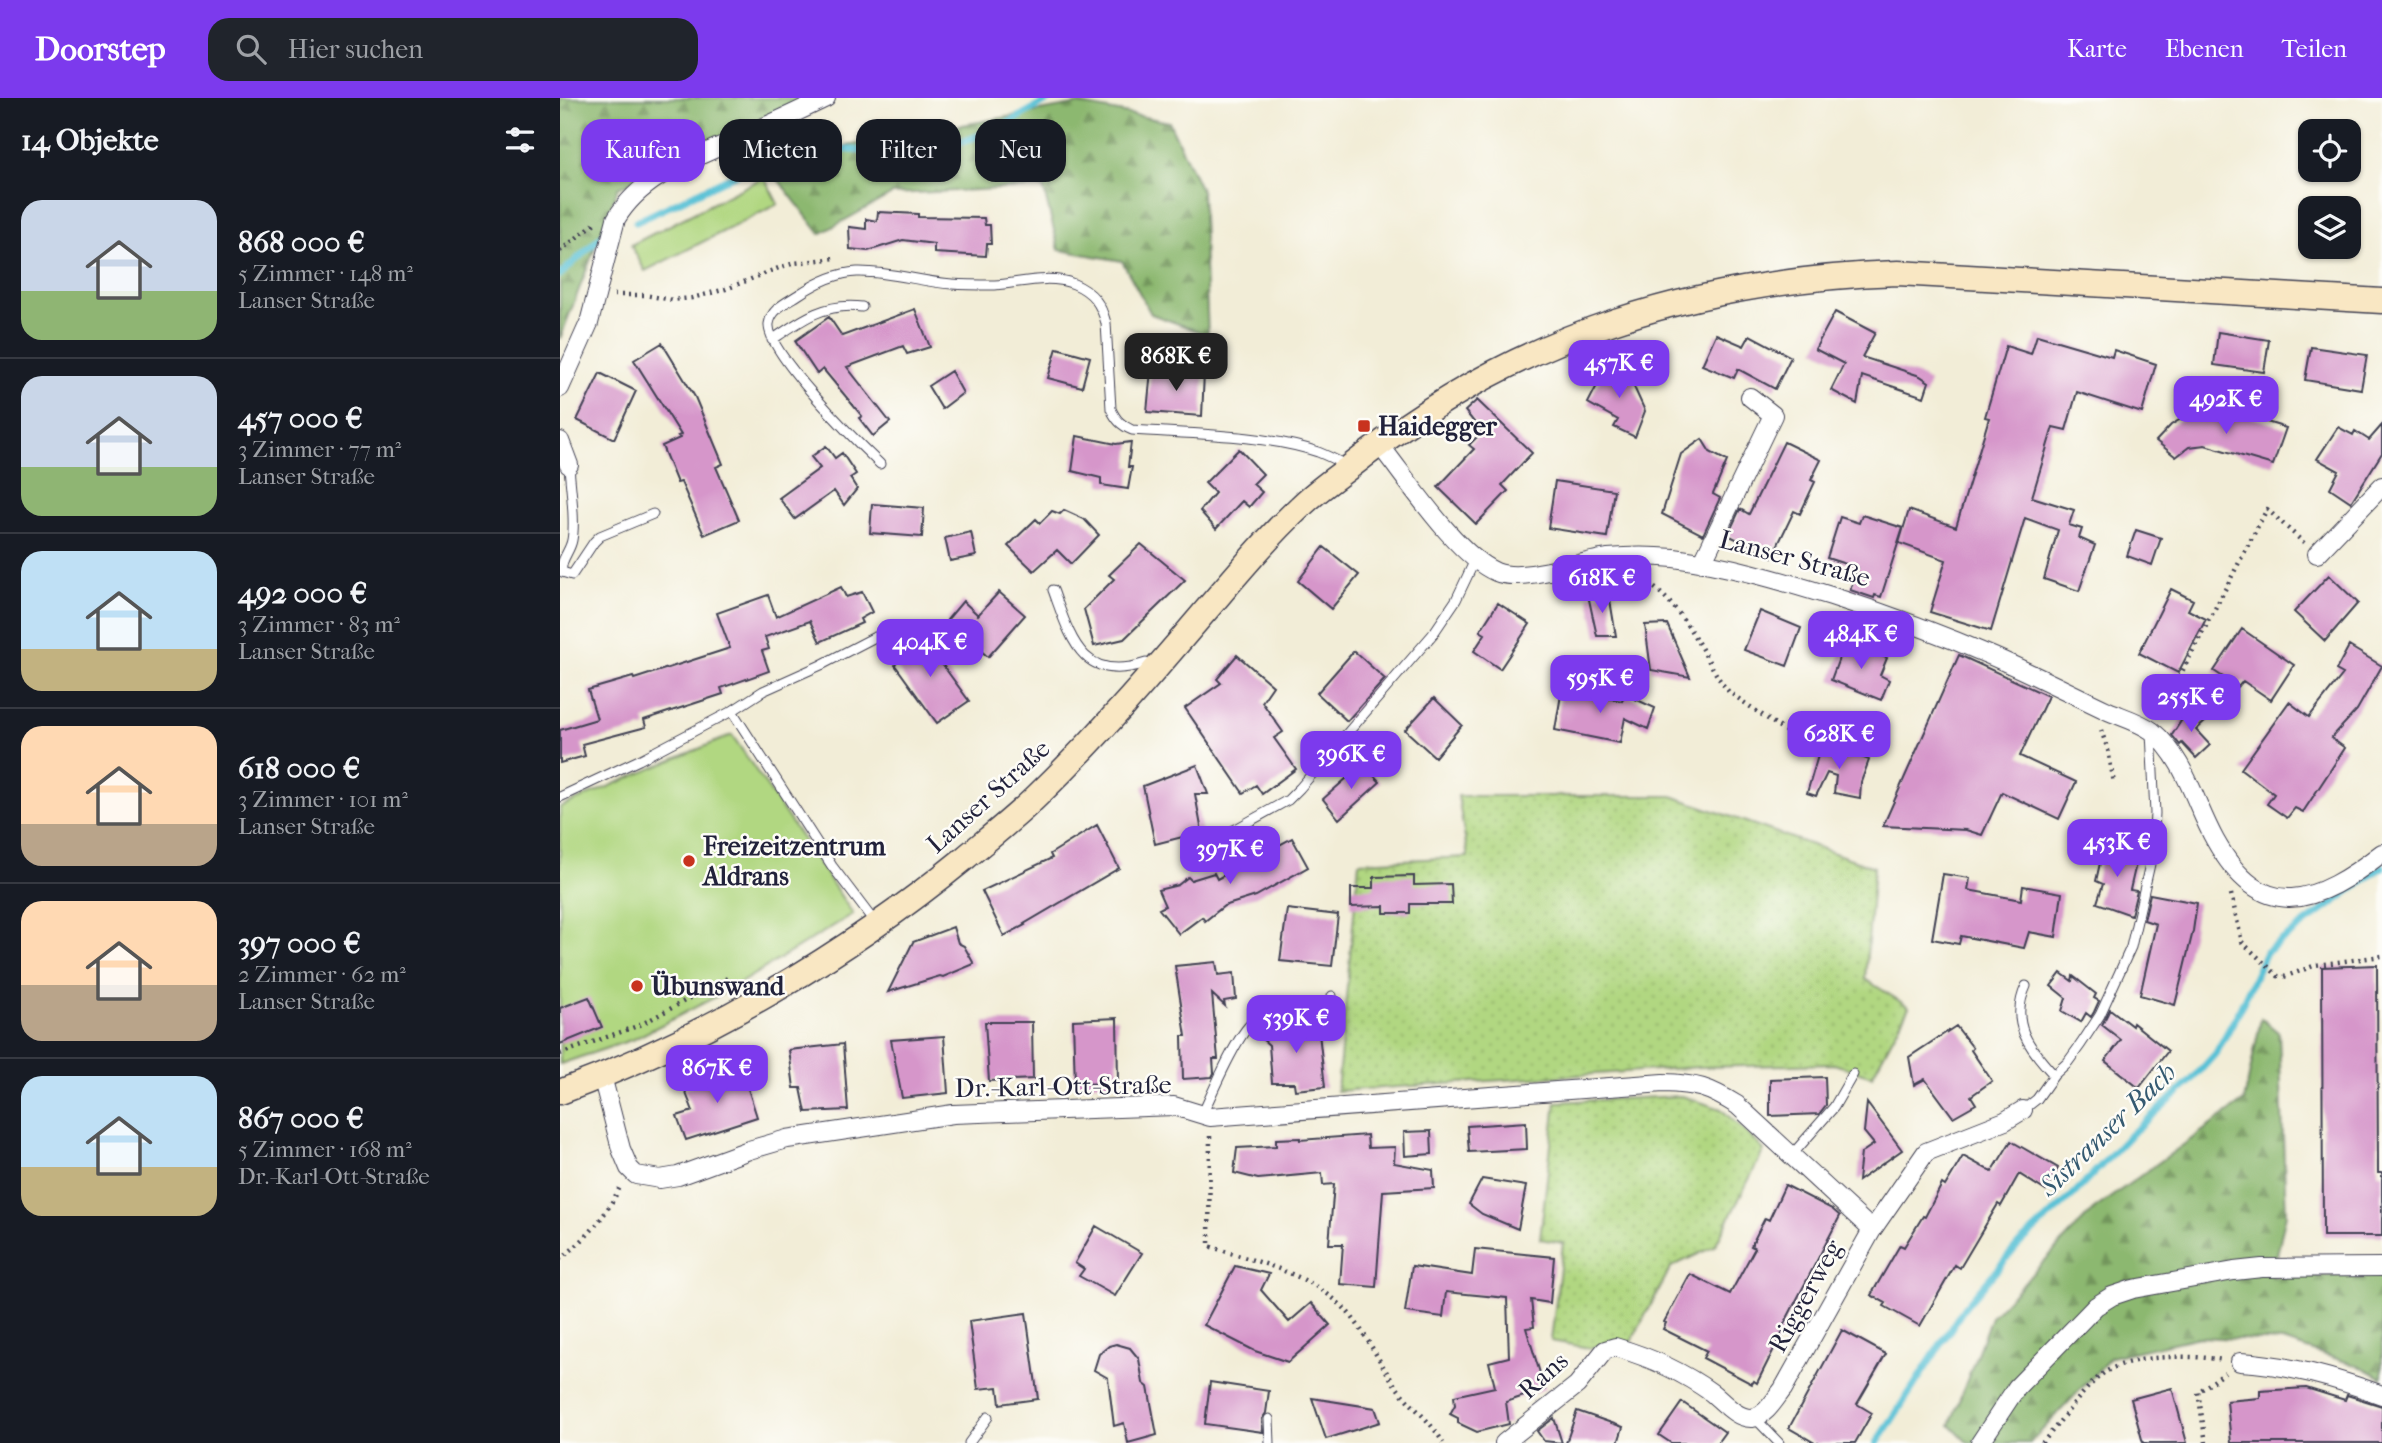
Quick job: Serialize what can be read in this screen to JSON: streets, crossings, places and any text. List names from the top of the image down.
{
  "streets": {
    "main road": ["Lanser Straße"],
    "street": ["Dr.-Karl-Ott-Straße", "Riggerweg", "Rans"]
  },
  "crossings": [
    ["Dr.-Karl-Ott-Straße", "Riggerweg"],
    ["Riggerweg", "Rans"]
  ],
  "water": ["Sistranser Bach"],
  "places": {
    "transit": ["Haidegger"],
    "other": ["Freizeitzentrum Aldrans", "Übunswand"]
  },
  "page": {
    "header": "Doorstep",
    "search": "Hier suchen",
    "nav": ["Karte", "Ebenen", "Teilen"],
    "heading": "14 Objekte",
    "chip": [
      "Kaufen",
      "Mieten",
      "Filter",
      "Neu"
    ],
    "list": [
      {
        "name": "868 000 €",
        "note": "5 Zimmer · 148 m² · Lanser Straße"
      },
      {
        "name": "457 000 €",
        "note": "3 Zimmer · 77 m² · Lanser Straße"
      },
      {
        "name": "492 000 €",
        "note": "3 Zimmer · 83 m² · Lanser Straße"
      },
      {
        "name": "618 000 €",
        "note": "3 Zimmer · 101 m² · Lanser Straße"
      },
      {
        "name": "397 000 €",
        "note": "2 Zimmer · 62 m² · Lanser Straße"
      },
      {
        "name": "867 000 €",
        "note": "5 Zimmer · 168 m² · Dr.-Karl-Ott-Straße"
      }
    ],
    "price": [
      "868K €",
      "457K €",
      "492K €",
      "618K €",
      "484K €",
      "404K €",
      "595K €",
      "255K €",
      "628K €",
      "396K €",
      "453K €",
      "397K €",
      "539K €",
      "867K €"
    ]
  }
}
